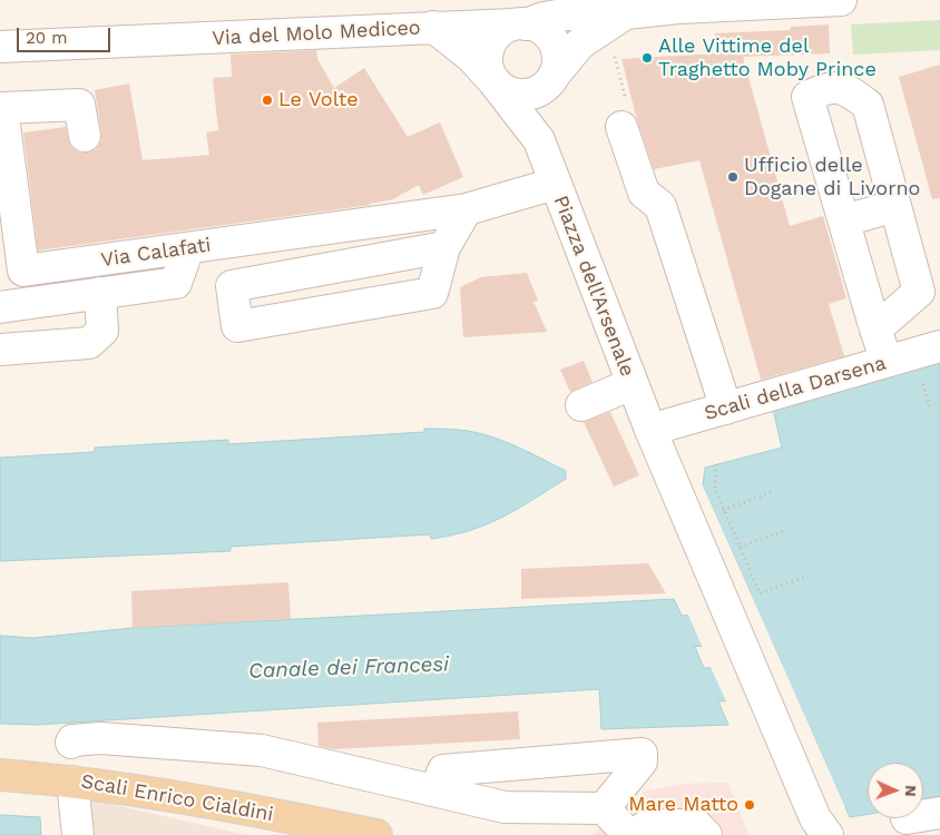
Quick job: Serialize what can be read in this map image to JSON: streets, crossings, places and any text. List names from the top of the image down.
{
  "streets": {
    "main road": ["Scali Enrico Cialdini"],
    "street": [
      "Via del Molo Mediceo",
      "Via Calafati",
      "Piazza dell'Arsenale",
      "Scali della Darsena"
    ]
  },
  "crossings": [
    ["Via del Molo Mediceo", "Piazza dell'Arsenale"],
    ["Via Calafati", "Piazza dell'Arsenale"],
    ["Piazza dell'Arsenale", "Scali della Darsena"]
  ],
  "water": ["Canale dei Francesi"],
  "places": [
    "Alle Vittime del Traghetto Moby Prince",
    "Le Volte",
    "Ufficio delle Dogane di Livorno",
    "Mare Matto"
  ],
  "scale_bar": "20 m",
  "north": "right"
}
